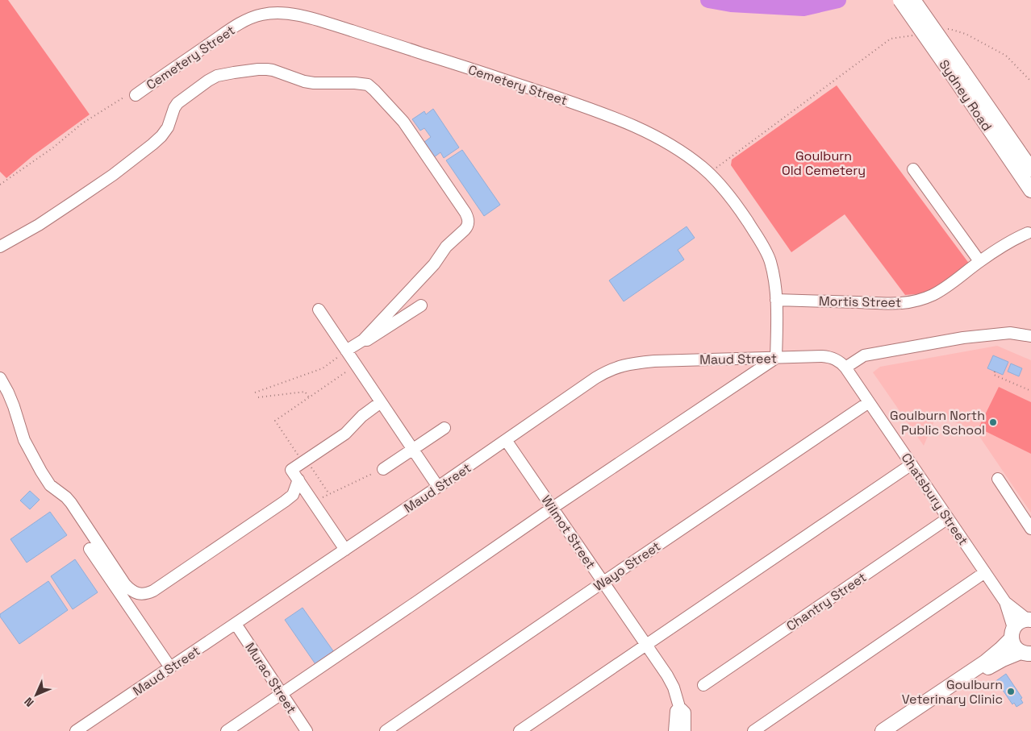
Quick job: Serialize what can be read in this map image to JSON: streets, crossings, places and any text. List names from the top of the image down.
{
  "streets": {
    "main road": ["Sydney Road"],
    "street": [
      "Cemetery Street",
      "Mortis Street",
      "Maud Street",
      "Chatsbury Street",
      "Wilmot Street",
      "Wayo Street",
      "Chantry Street",
      "Murac Street"
    ]
  },
  "crossings": [
    ["Cemetery Street", "Mortis Street"],
    ["Cemetery Street", "Maud Street"],
    ["Maud Street", "Chatsbury Street"],
    ["Maud Street", "Wilmot Street"],
    ["Maud Street", "Murac Street"],
    ["Chatsbury Street", "Wayo Street"],
    ["Chatsbury Street", "Chantry Street"],
    ["Wilmot Street", "Wayo Street"]
  ],
  "parks": ["Goulburn Old Cemetery"],
  "places": ["Goulburn North Public School", "Goulburn Veterinary Clinic"],
  "north": "bottom left"
}
